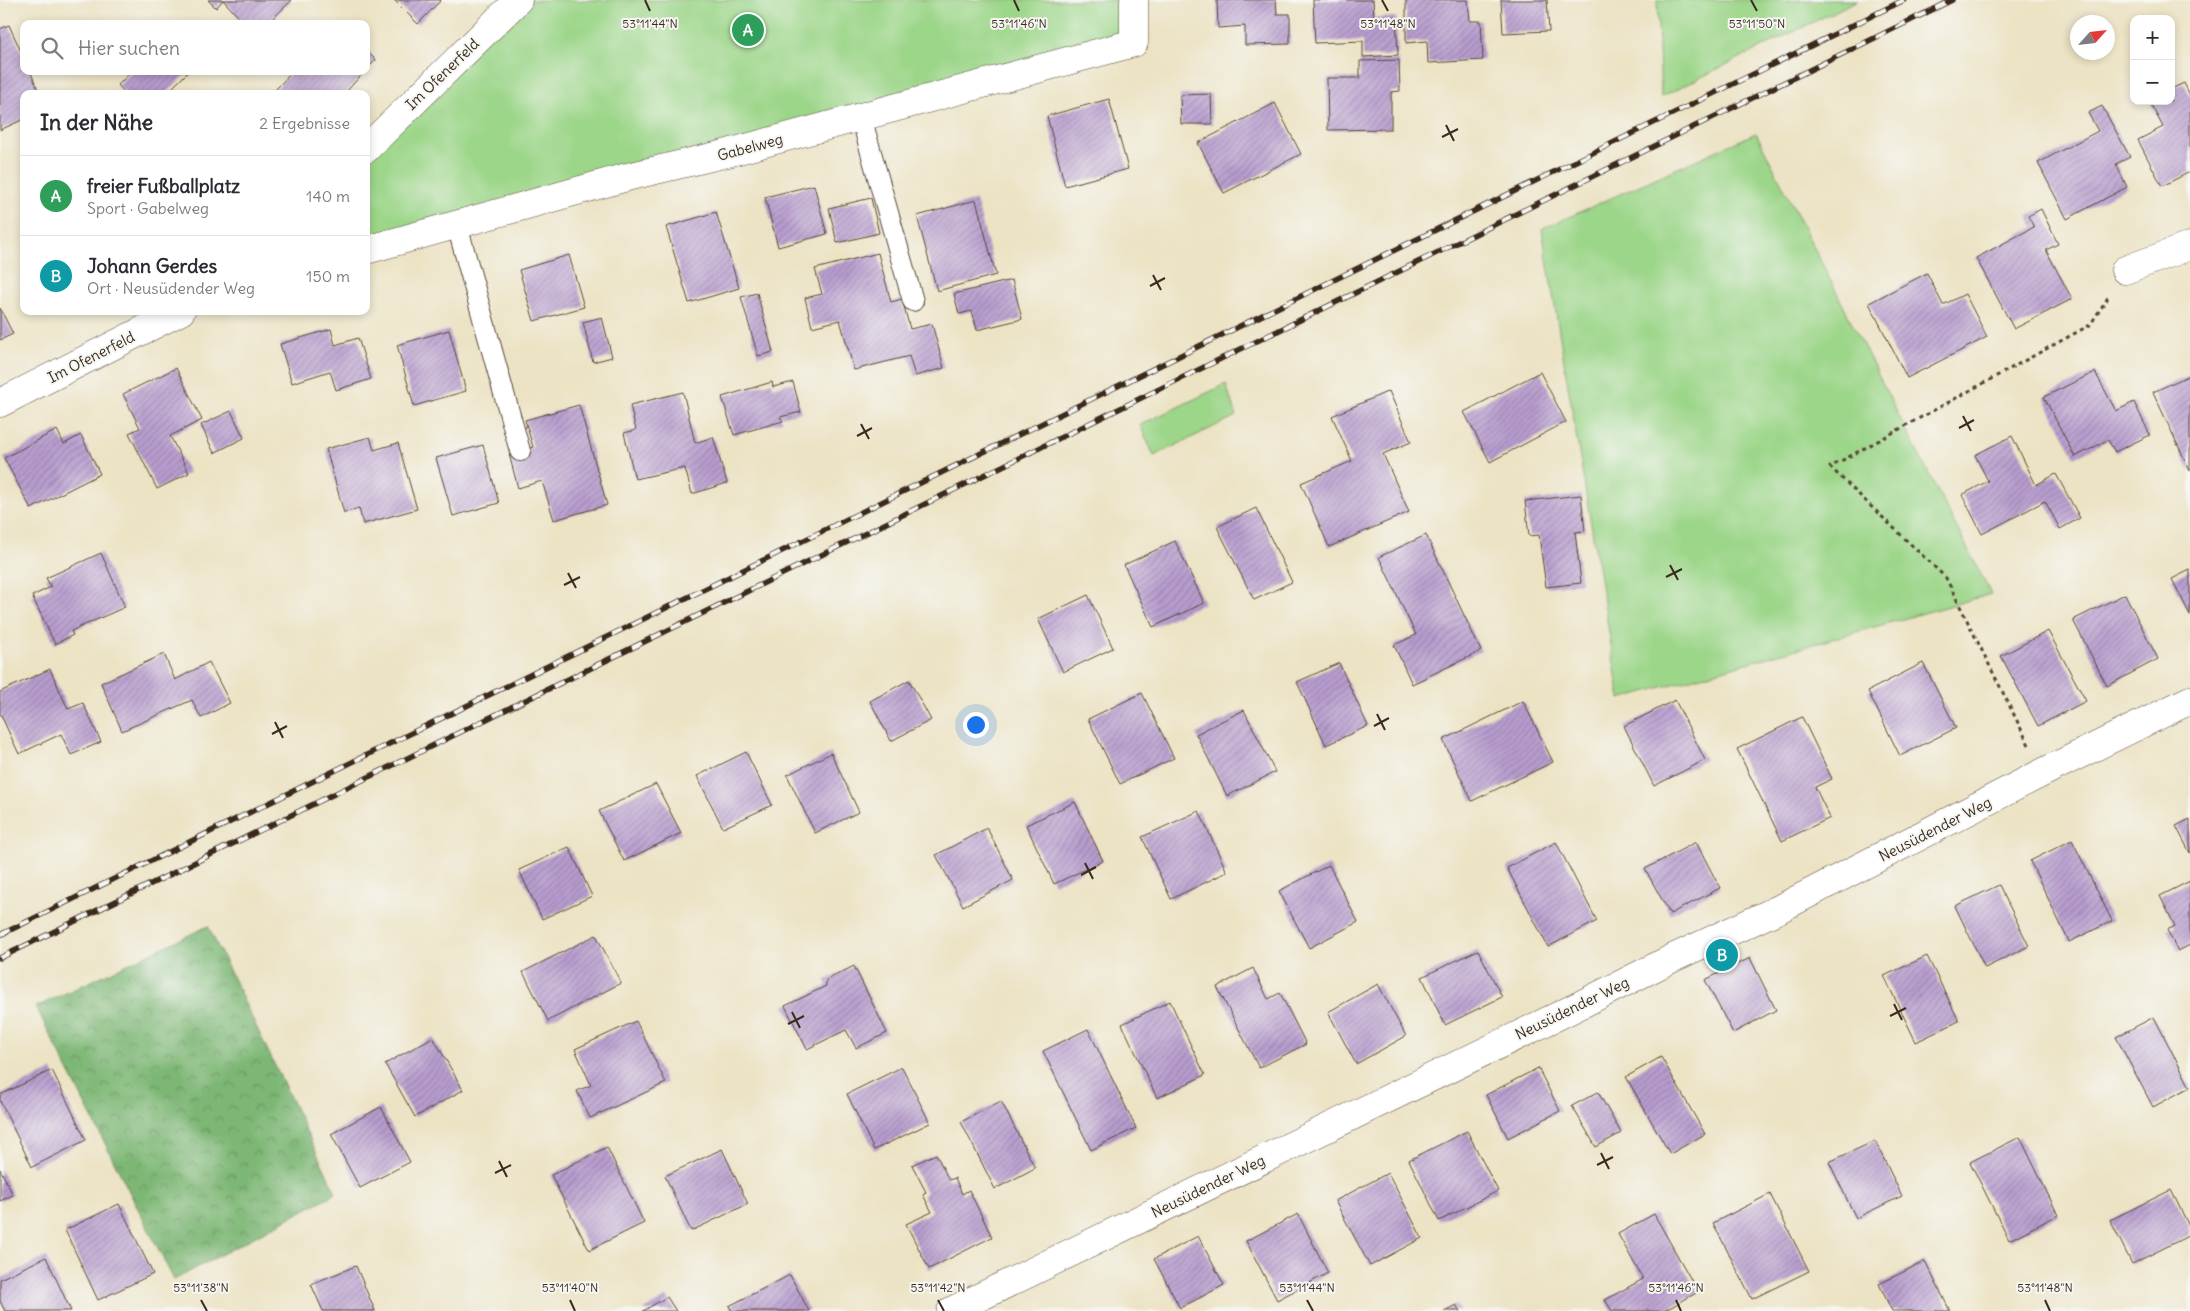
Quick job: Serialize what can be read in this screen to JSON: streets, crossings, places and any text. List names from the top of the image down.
{
  "streets": {
    "street": ["Im Ofenerfeld", "Gabelweg", "Neusüdender Weg"]
  },
  "north": "top right",
  "page": {
    "pins": ["A", "B"],
    "map_buttons": ["+", "−"],
    "search": "Hier suchen",
    "heading": ["In der Nähe", "2 Ergebnisse"],
    "list": [
      {
        "mark": "A",
        "name": "freier Fußballplatz",
        "note": "Sport · Gabelweg",
        "value": "140 m"
      },
      {
        "mark": "B",
        "name": "Johann Gerdes",
        "note": "Ort · Neusüdender Weg",
        "value": "150 m"
      }
    ]
  },
  "coordinates": [
    "53°11'44\"N",
    "53°11'46\"N",
    "53°11'48\"N",
    "53°11'50\"N",
    "53°11'38\"N",
    "53°11'40\"N",
    "53°11'42\"N"
  ]
}
